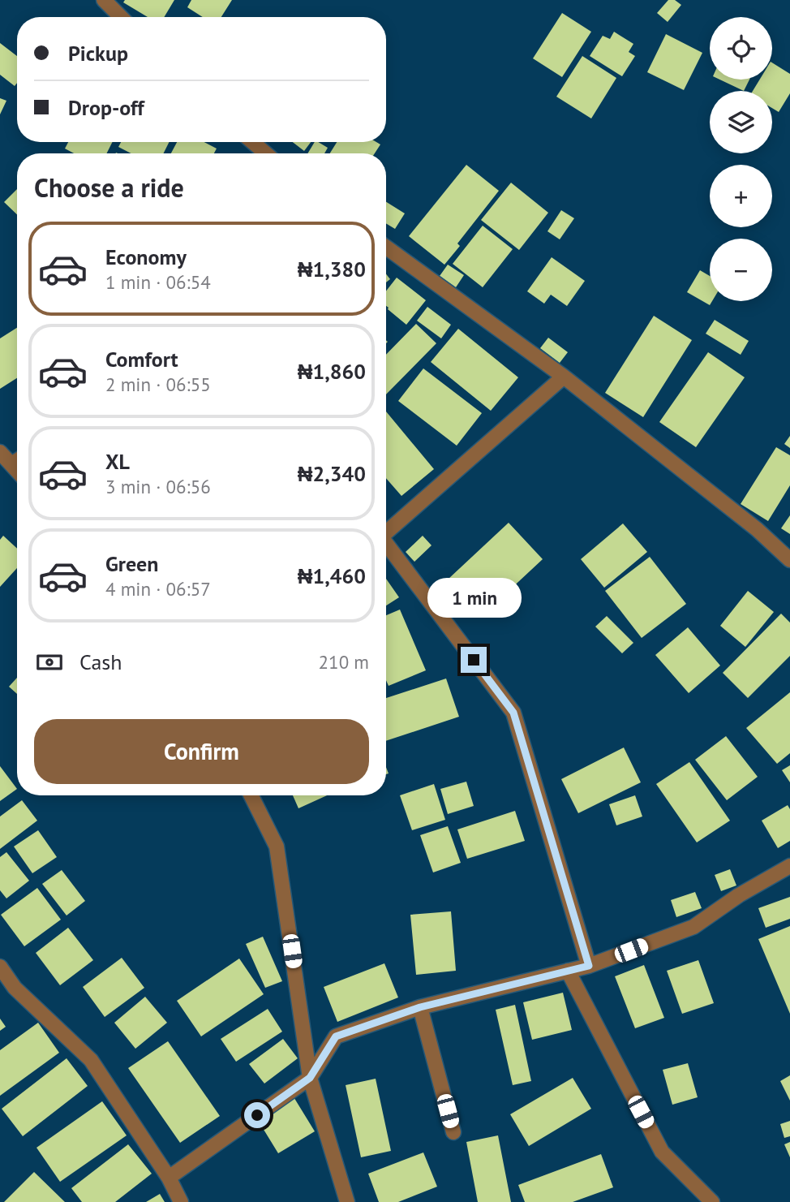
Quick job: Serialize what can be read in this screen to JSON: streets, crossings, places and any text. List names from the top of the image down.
{
  "page": {
    "map_buttons": ["+", "−"],
    "banner": ["Pickup", "Drop-off"],
    "heading": "Choose a ride",
    "list": [
      {
        "name": "Economy",
        "note": "1 min · 06:54",
        "value": "₦1,380"
      },
      {
        "name": "Comfort",
        "note": "2 min · 06:55",
        "value": "₦1,860"
      },
      {
        "name": "XL",
        "note": "3 min · 06:56",
        "value": "₦2,340"
      },
      {
        "name": "Green",
        "note": "4 min · 06:57",
        "value": "₦1,460"
      }
    ],
    "bubble": "1 min",
    "pay": ["Cash", "210 m"],
    "buttons": "Confirm"
  }
}
